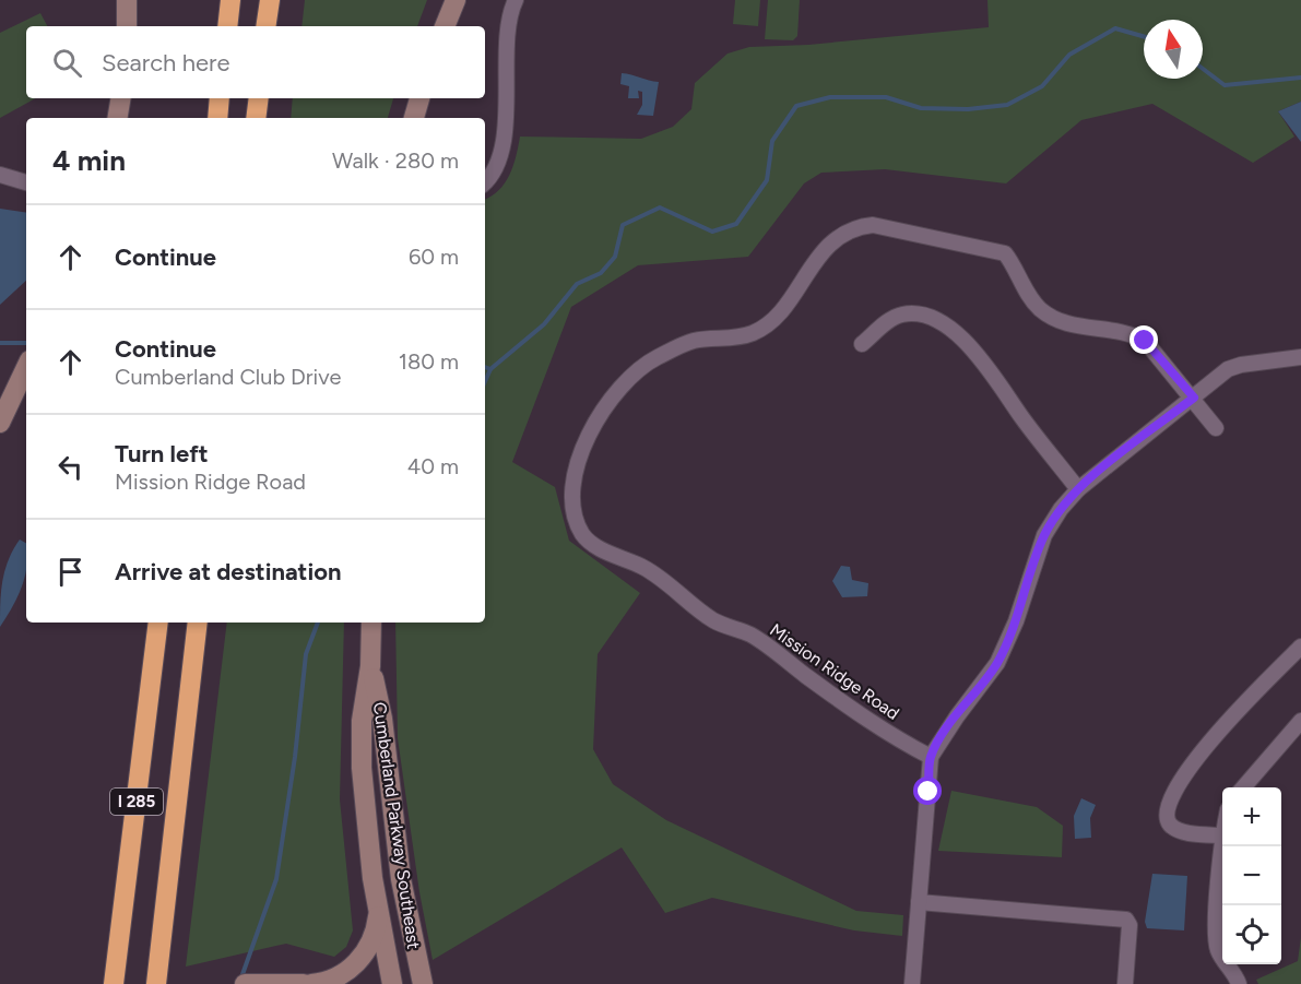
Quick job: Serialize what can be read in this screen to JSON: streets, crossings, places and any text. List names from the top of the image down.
{
  "streets": {
    "highway": ["I 285"],
    "main road": ["Cumberland Parkway Southeast"],
    "street": ["Mission Ridge Road"]
  },
  "north": "top",
  "page": {
    "search": "Search here",
    "heading": ["4 min", "Walk · 280 m"],
    "list": [
      ["Continue", "60 m"],
      ["Continue", "Cumberland Club Drive", "180 m"],
      ["Turn left", "Mission Ridge Road", "40 m"],
      "Arrive at destination"
    ],
    "map_buttons": ["+", "−"]
  }
}
